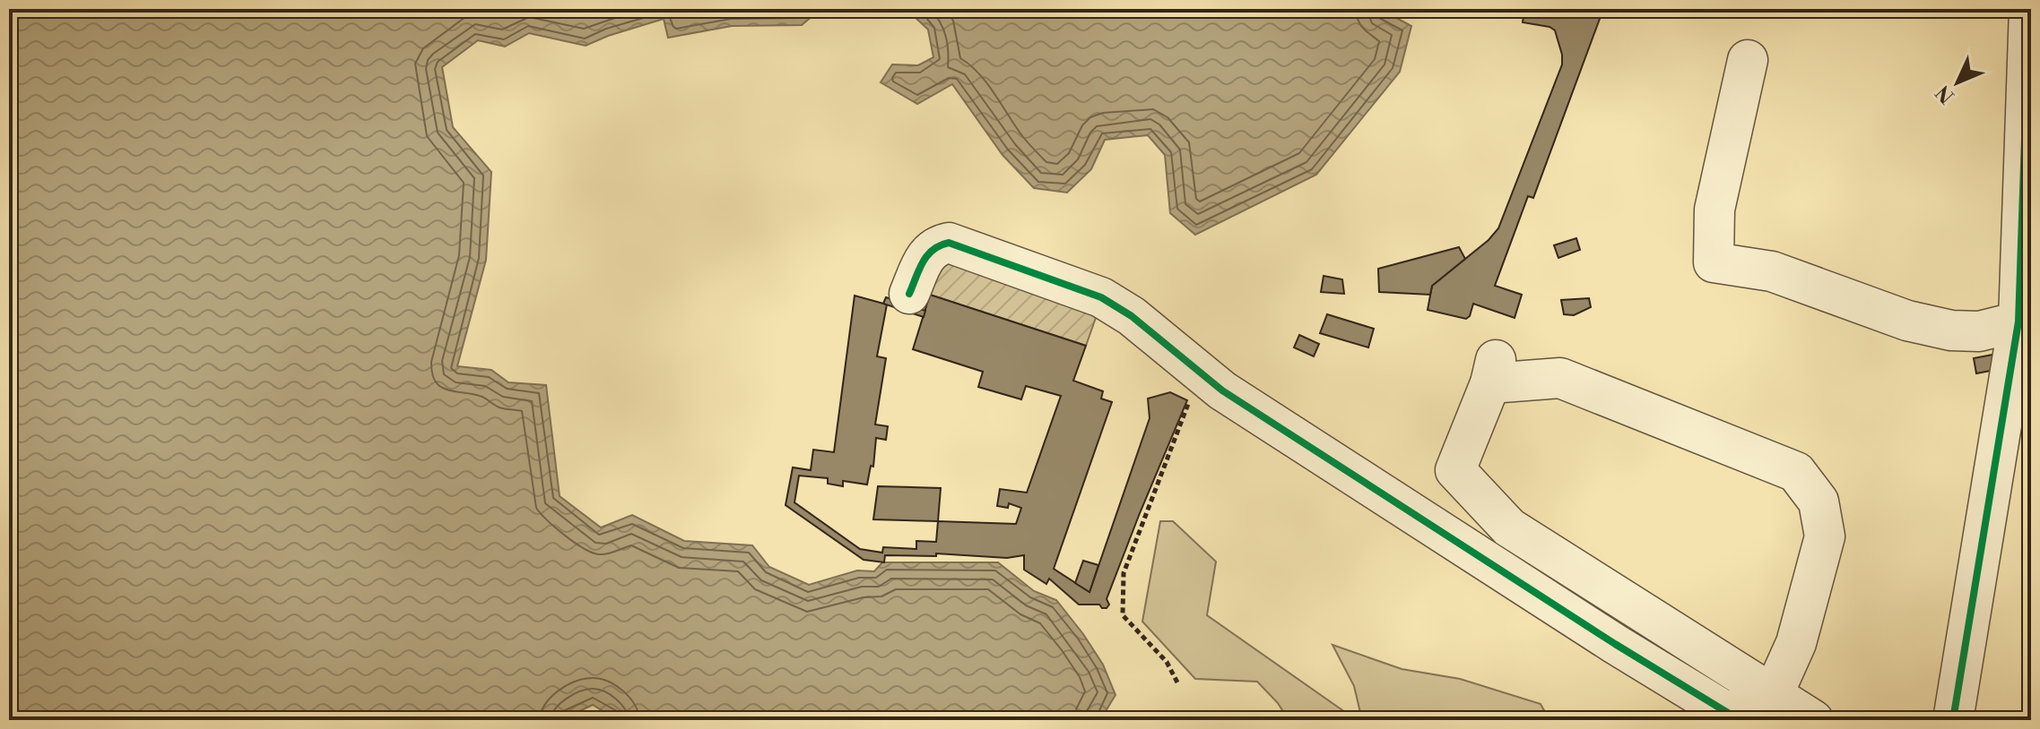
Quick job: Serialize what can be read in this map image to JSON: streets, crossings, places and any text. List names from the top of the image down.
{
  "north": "bottom left"
}
